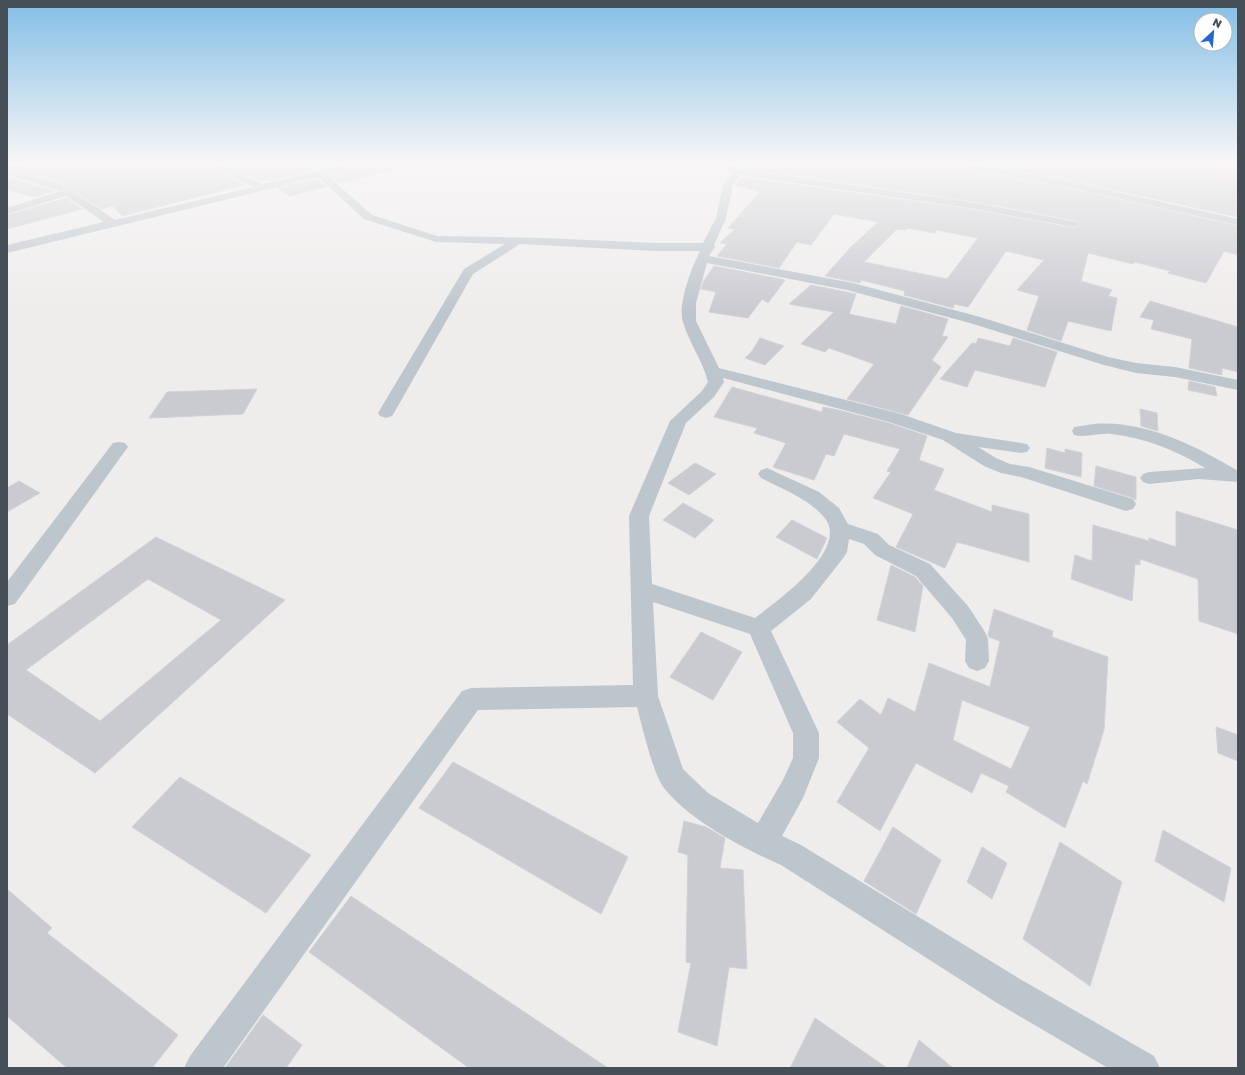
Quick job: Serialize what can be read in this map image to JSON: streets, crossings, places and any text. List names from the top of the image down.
{
  "north": "top right"
}
